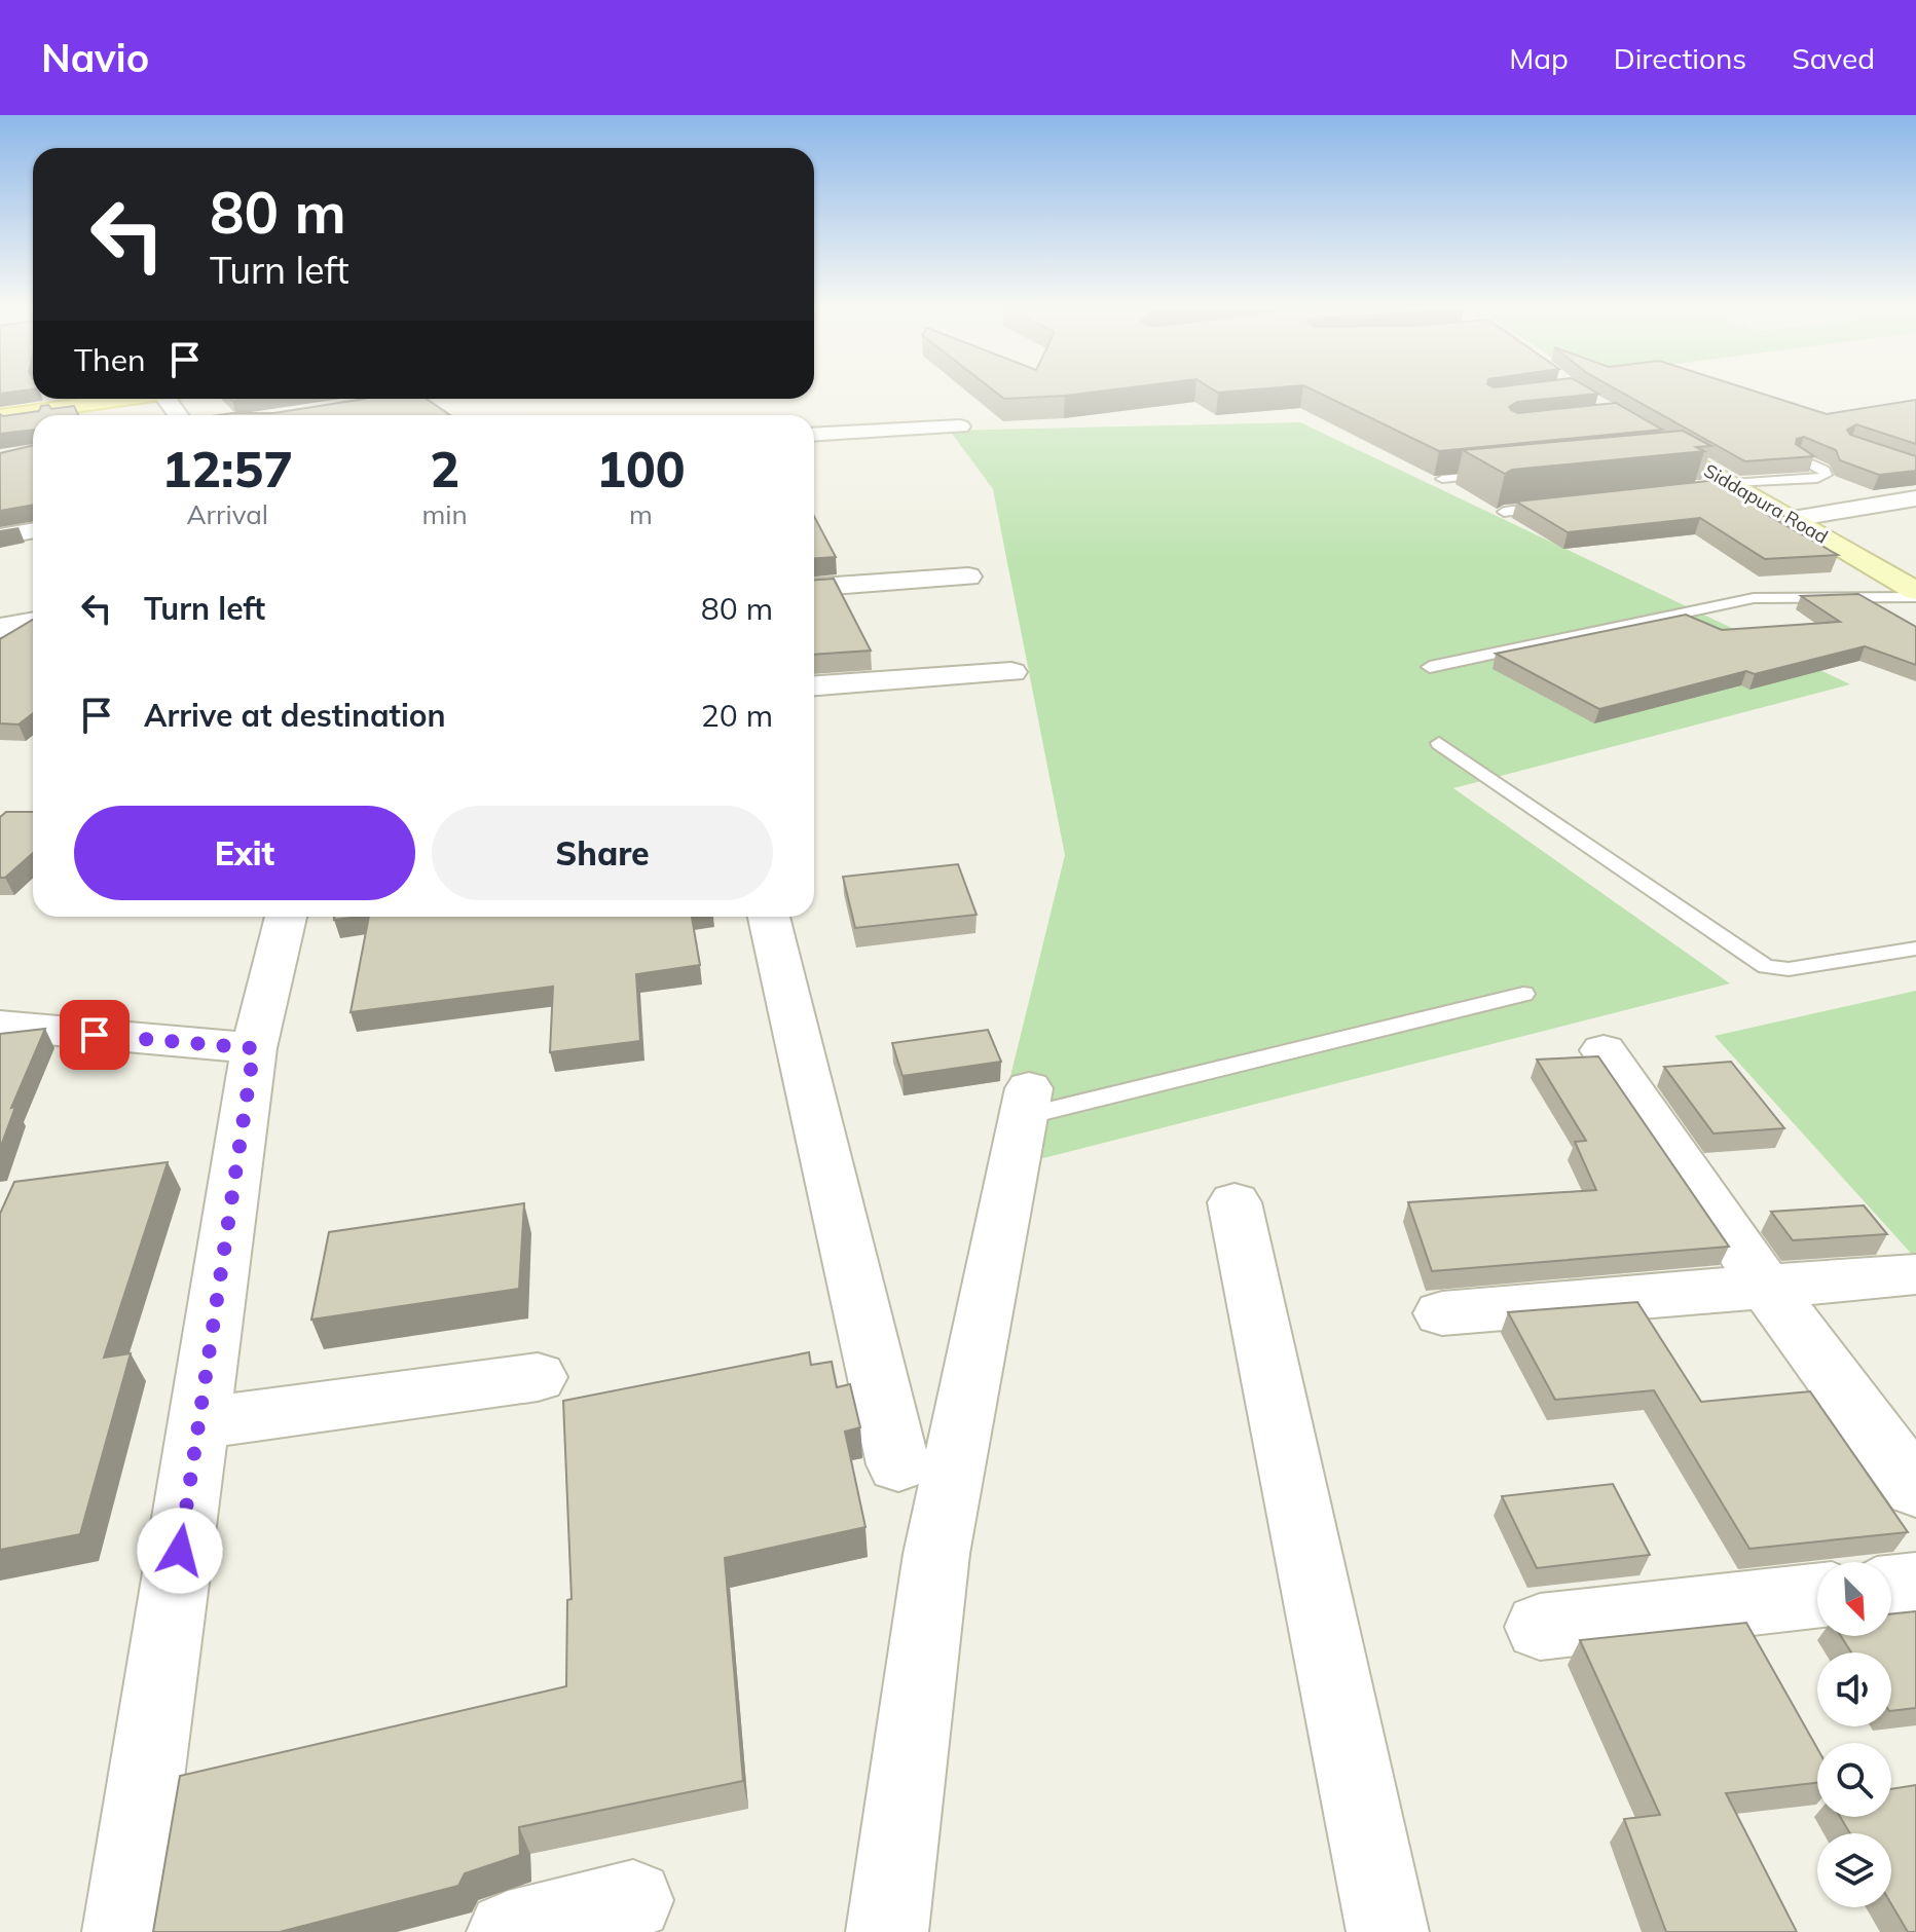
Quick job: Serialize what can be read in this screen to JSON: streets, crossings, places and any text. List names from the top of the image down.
{
  "streets": {
    "street": ["Siddapura Road"]
  },
  "north": "bottom right",
  "page": {
    "header": "Navio",
    "nav": ["Map", "Directions", "Saved"],
    "turn": ["80 m", "Turn left"],
    "then": "Then",
    "eta": [
      "12:57",
      "Arrival",
      "2",
      "min",
      "100",
      "m"
    ],
    "list": [
      {
        "name": "Turn left",
        "value": "80 m"
      },
      {
        "name": "Arrive at destination",
        "value": "20 m"
      }
    ],
    "buttons": ["Exit", "Share"]
  }
}
